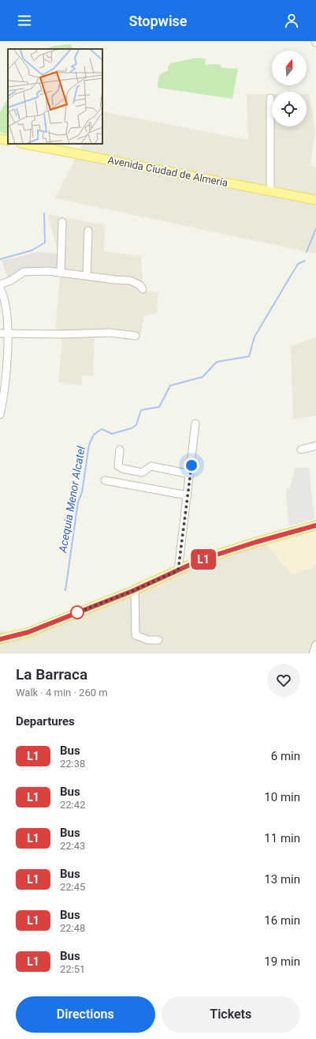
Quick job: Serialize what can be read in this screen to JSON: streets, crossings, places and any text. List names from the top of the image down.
{
  "streets": {
    "main road": ["Avenida Ciudad de Almería"]
  },
  "water": ["Acequia Menor Alcatel"],
  "lines": ["bus line L1"],
  "north": "top",
  "page": {
    "header": "Stopwise",
    "on_map": "L1",
    "heading": [
      ["La Barraca", "Walk · 4 min · 260 m"],
      "Departures"
    ],
    "list": [
      {
        "mark": "L1",
        "name": "Bus",
        "note": "22:38",
        "value": "6 min"
      },
      {
        "mark": "L1",
        "name": "Bus",
        "note": "22:42",
        "value": "10 min"
      },
      {
        "mark": "L1",
        "name": "Bus",
        "note": "22:43",
        "value": "11 min"
      },
      {
        "mark": "L1",
        "name": "Bus",
        "note": "22:45",
        "value": "13 min"
      },
      {
        "mark": "L1",
        "name": "Bus",
        "note": "22:48",
        "value": "16 min"
      },
      {
        "mark": "L1",
        "name": "Bus",
        "note": "22:51",
        "value": "19 min"
      }
    ],
    "buttons": ["Directions", "Tickets"]
  }
}
